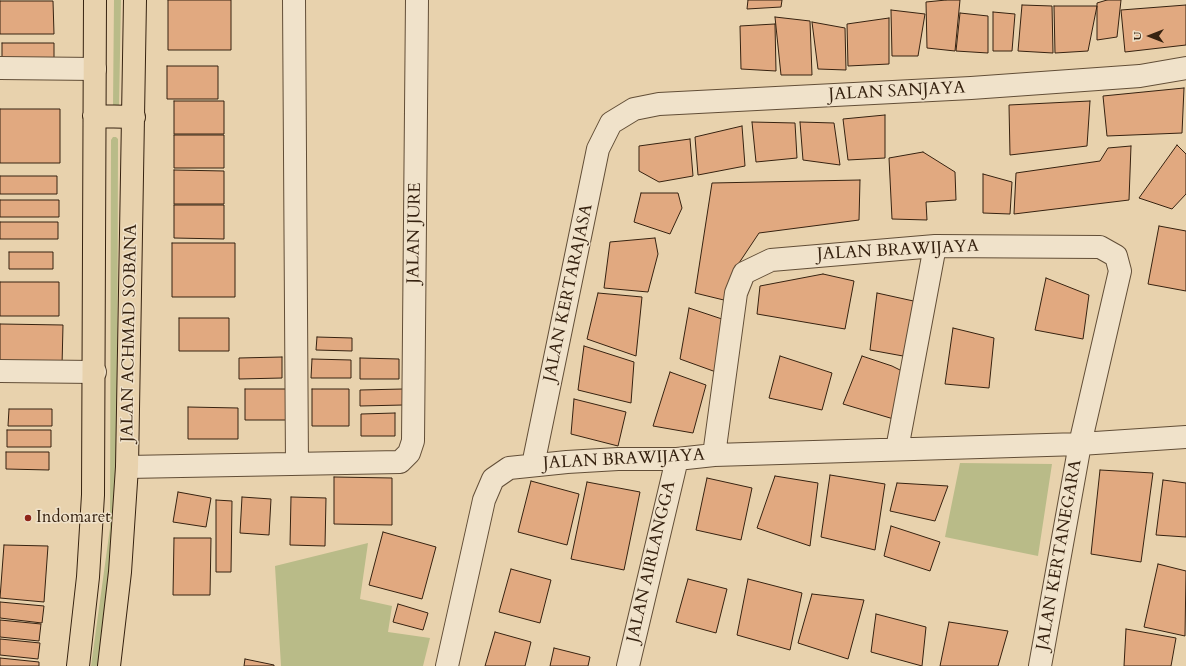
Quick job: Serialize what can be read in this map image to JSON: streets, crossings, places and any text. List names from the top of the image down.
{
  "streets": {
    "main road": ["JALAN ACHMAD SOBANA"],
    "street": [
      "JALAN SANJAYA",
      "JALAN JURE",
      "JALAN BRAWIJAYA",
      "JALAN KERTARAJASA",
      "JALAN KERTANEGARA",
      "JALAN AIRLANGGA"
    ]
  },
  "crossings": [
    ["JALAN SANJAYA", "JALAN KERTARAJASA"],
    ["JALAN BRAWIJAYA", "JALAN KERTARAJASA"],
    ["JALAN BRAWIJAYA", "JALAN KERTANEGARA"],
    ["JALAN BRAWIJAYA", "JALAN AIRLANGGA"]
  ],
  "places": ["Indomaret"],
  "north": "left"
}
